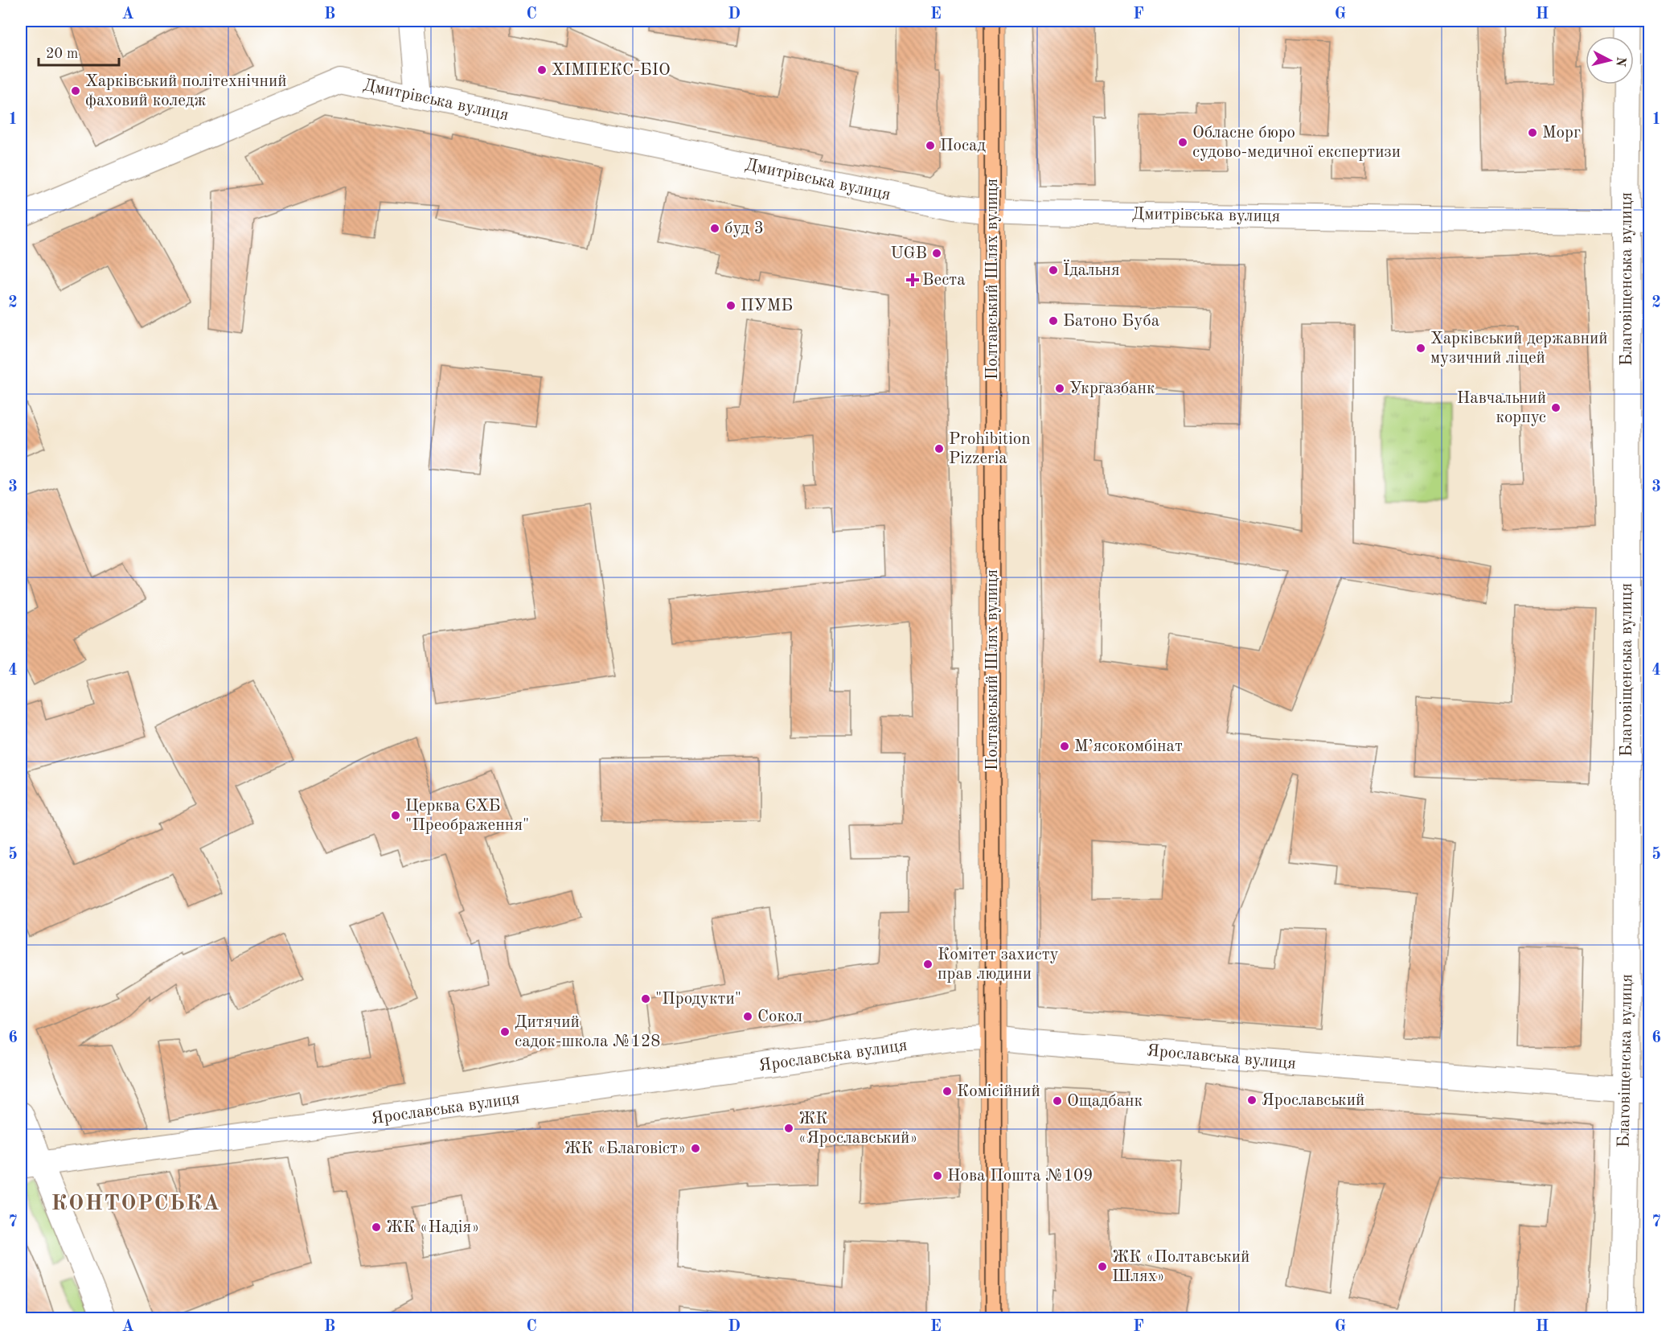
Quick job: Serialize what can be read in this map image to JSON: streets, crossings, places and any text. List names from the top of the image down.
{
  "streets": {
    "main road": ["Полтавський Шлях вулиця"],
    "street": ["Дмитрівська вулиця", "Благовіщенська вулиця", "Ярославська вулиця"]
  },
  "crossings": [
    ["Дмитрівська вулиця", "Полтавський Шлях вулиця"],
    ["Дмитрівська вулиця", "Благовіщенська вулиця"],
    ["Полтавський Шлях вулиця", "Ярославська вулиця"],
    ["Благовіщенська вулиця", "Ярославська вулиця"]
  ],
  "districts": ["КОНТОРСЬКА"],
  "places": {
    "other": [
      "ХІМПЕКС-БІО",
      "Харківський політехнічний фаховий коледж",
      "Морг",
      "Обласне бюро судово-медичної експертизи",
      "Посад",
      "буд 3",
      "UGB",
      "Їдальня",
      "ПУМБ",
      "Батоно Буба",
      "Харківський державний музичний ліцей",
      "Укргазбанк",
      "Навчальний корпус",
      "Prohibition Pizzeria",
      "М’ясокомбінат",
      "Церква ЄХБ \"Преображення\"",
      "Комітет захисту прав людини",
      "\"Продукти\"",
      "Сокол",
      "Дитячий садок-школа №128",
      "Комісійний",
      "Ярославський",
      "Ощадбанк",
      "ЖК «Ярославський»",
      "ЖК «Благовіст»",
      "Нова Пошта №109",
      "ЖК «Надія»",
      "ЖК «Полтавський Шлях»"
    ],
    "health": ["Веста"]
  },
  "scale_bar": "20 m",
  "north": "right",
  "grid": {
    "columns": [
      "A",
      "B",
      "C",
      "D",
      "E",
      "F",
      "G",
      "H"
    ],
    "rows": [
      "1",
      "2",
      "3",
      "4",
      "5",
      "6",
      "7"
    ]
  }
}
